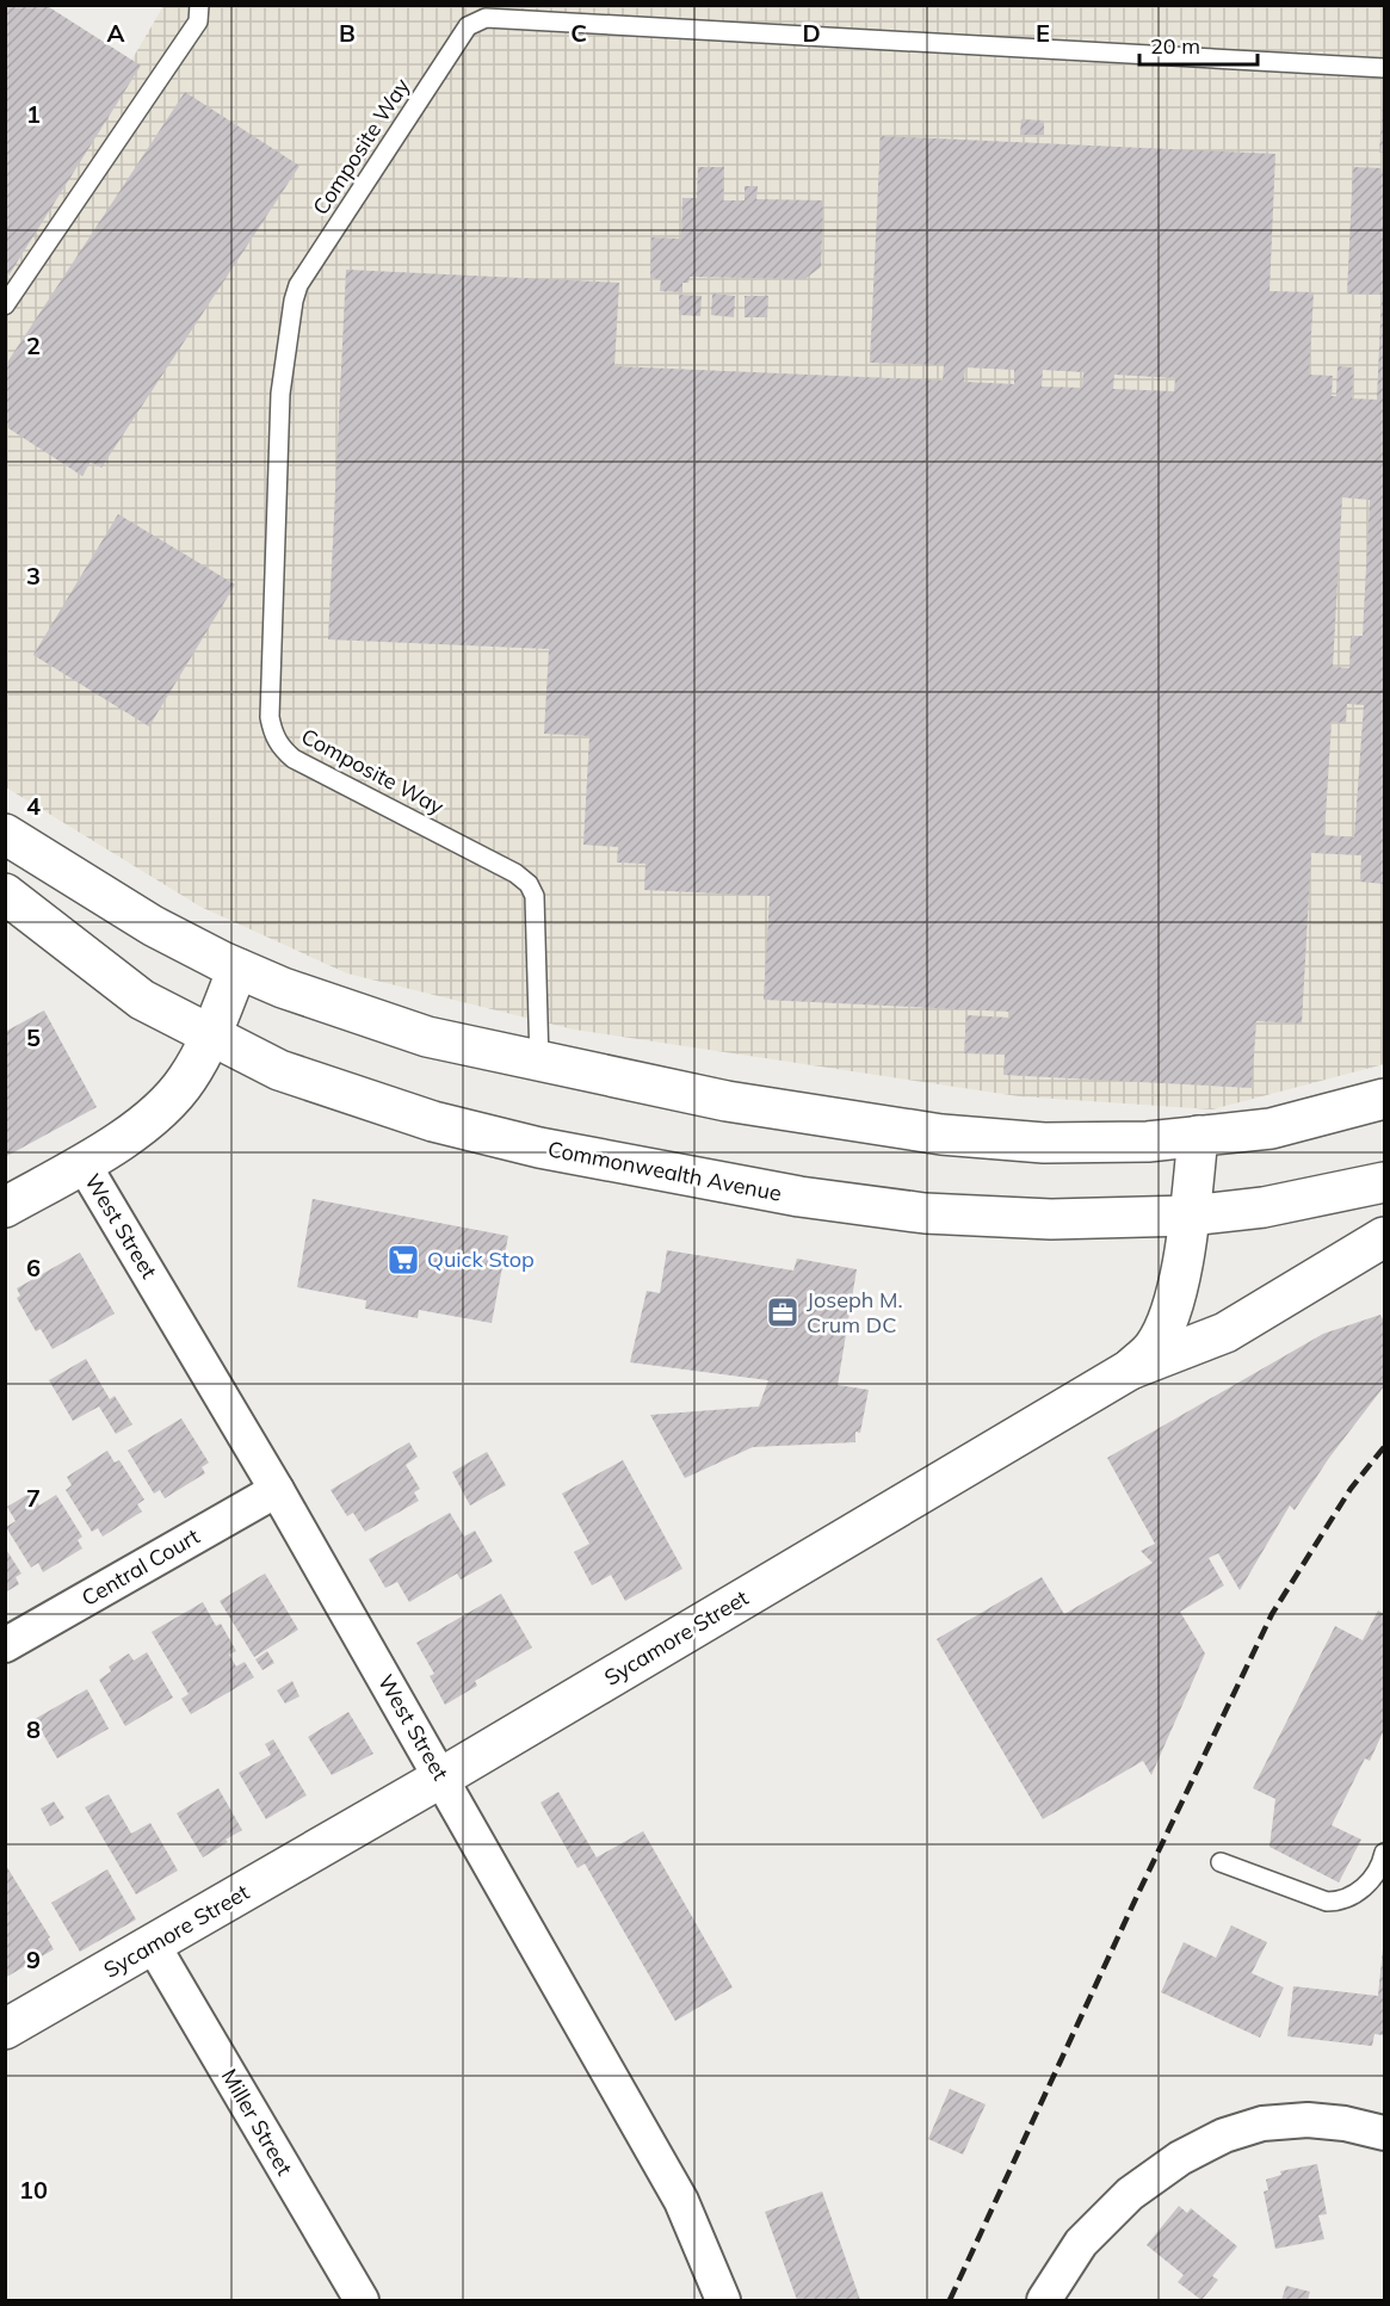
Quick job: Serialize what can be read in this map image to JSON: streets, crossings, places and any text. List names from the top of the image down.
{
  "streets": {
    "main road": ["Commonwealth Avenue", "Sycamore Street"],
    "street": ["West Street", "Central Court", "Miller Street"],
    "lane": ["Composite Way"]
  },
  "crossings": [
    ["Commonwealth Avenue", "Sycamore Street"],
    ["West Street", "Central Court"],
    ["West Street", "Sycamore Street"],
    ["Sycamore Street", "Miller Street"]
  ],
  "places": {
    "supermarket": ["Quick Stop"],
    "office": ["Joseph M. Crum DC"]
  },
  "scale_bar": "20 m",
  "grid": {
    "columns": [
      "A",
      "B",
      "C",
      "D",
      "E"
    ],
    "rows": [
      "1",
      "2",
      "3",
      "4",
      "5",
      "6",
      "7",
      "8",
      "9",
      "10"
    ]
  }
}
